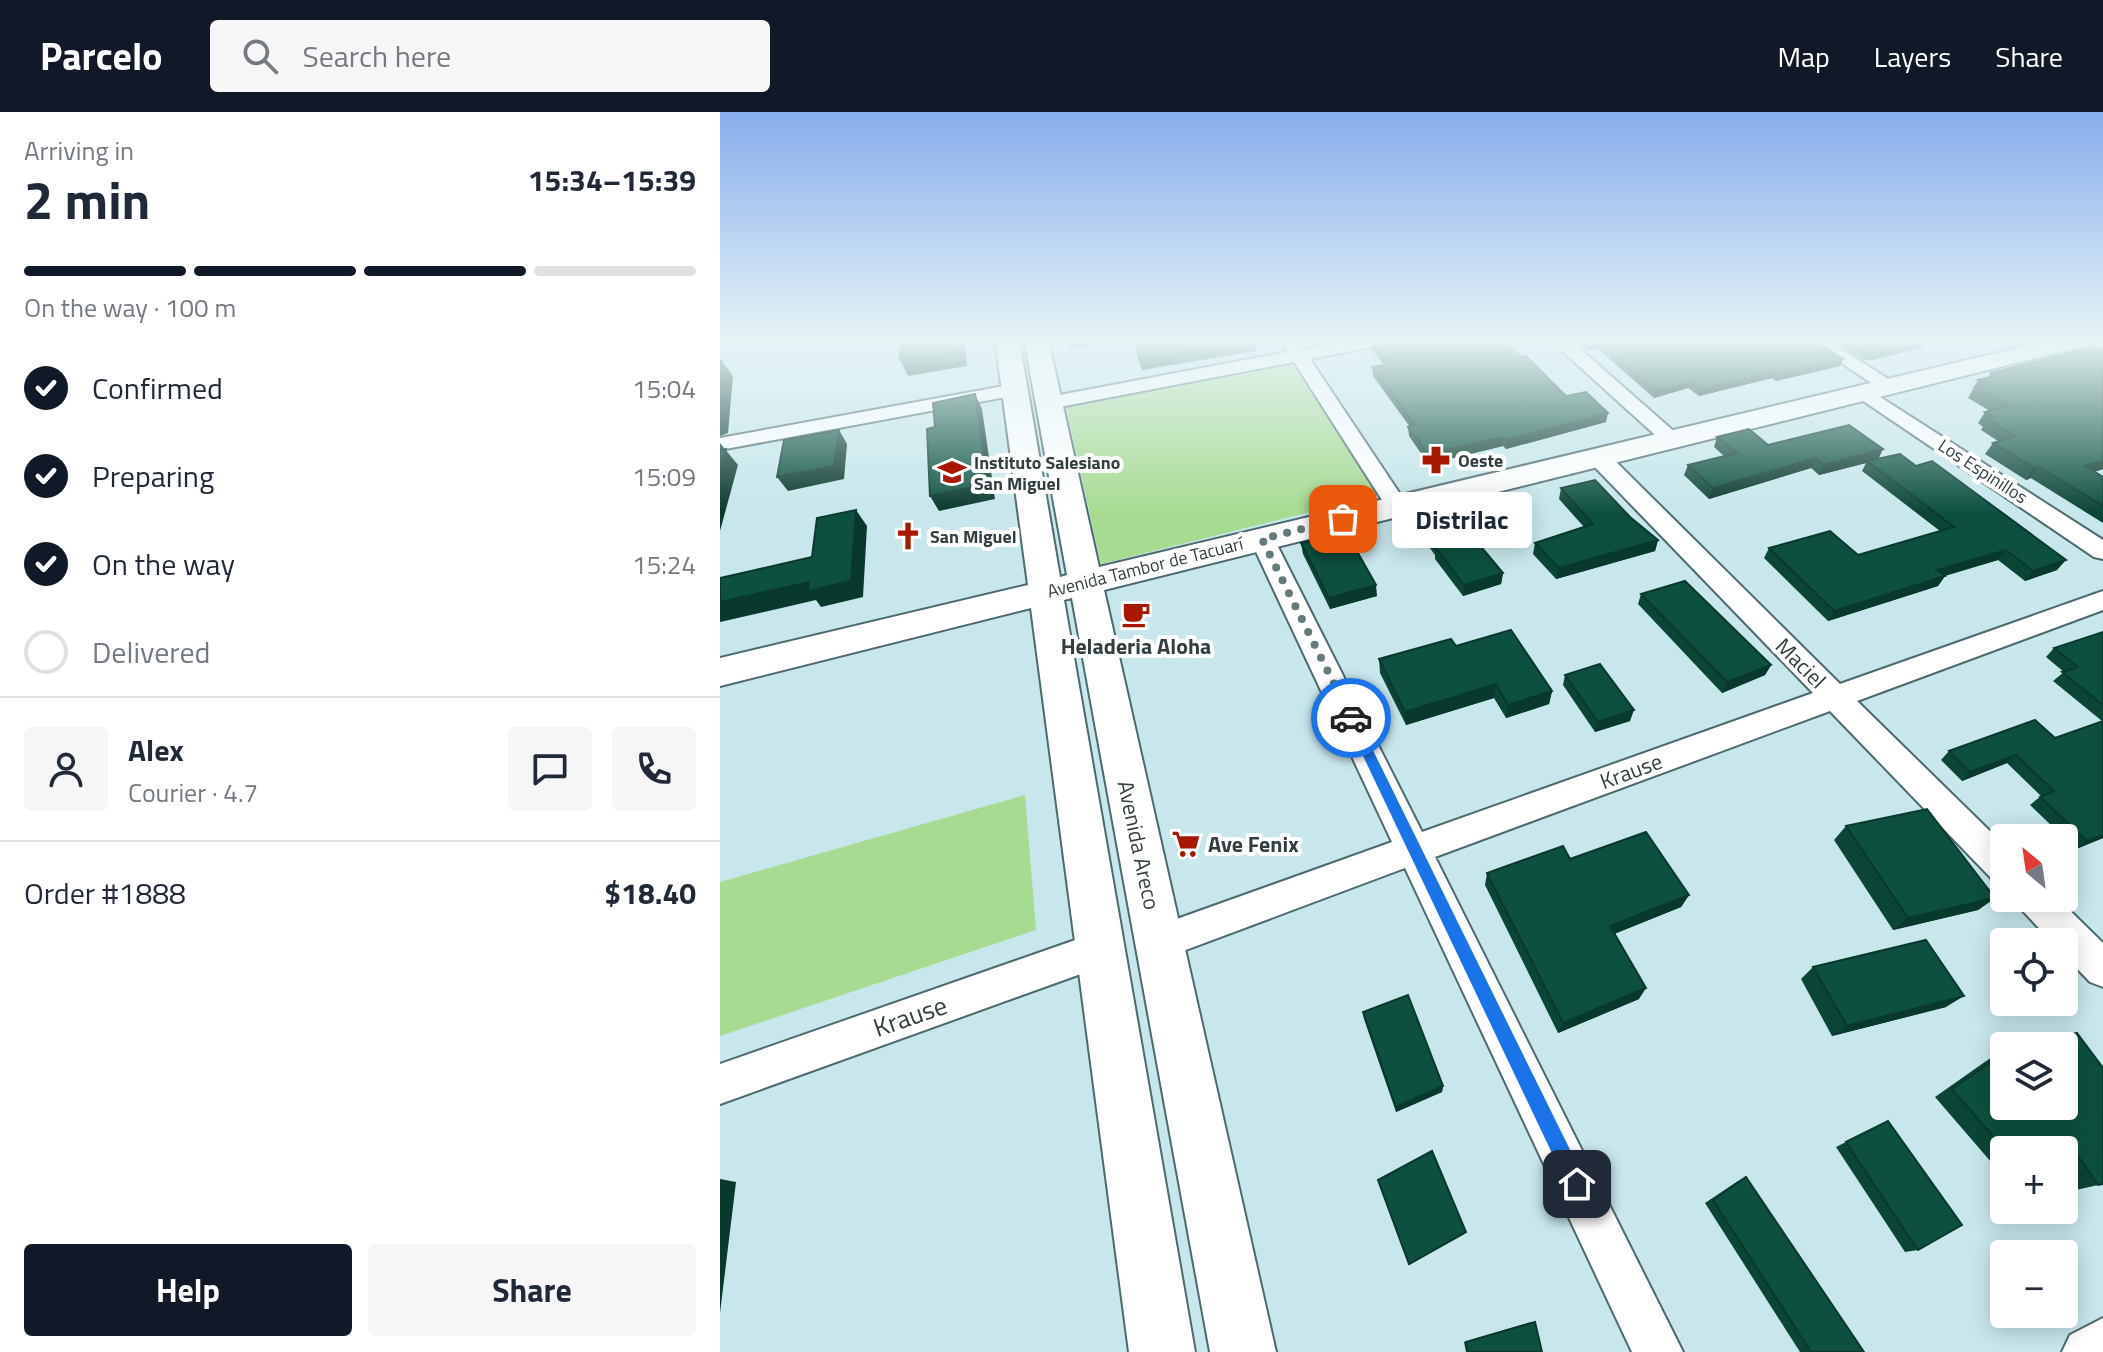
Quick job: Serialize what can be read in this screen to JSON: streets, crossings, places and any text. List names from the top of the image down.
{
  "streets": {
    "main road": ["Avenida Tambor de Tacuarí", "Avenida Areco"],
    "street": ["Los Espinillos", "Maciel", "Krause"]
  },
  "crossings": [
    ["Avenida Tambor de Tacuarí", "Maciel"],
    ["Avenida Tambor de Tacuarí", "Avenida Areco"],
    ["Maciel", "Krause"],
    ["Krause", "Avenida Areco"]
  ],
  "places": {
    "pharmacy": ["Oeste"],
    "school or university": ["Instituto Salesiano San Miguel"],
    "other": ["Distrilac"],
    "church": ["San Miguel"],
    "cafe": ["Heladeria Aloha"],
    "supermarket": ["Ave Fenix"]
  },
  "north": "top left",
  "page": {
    "header": "Parcelo",
    "search": "Search here",
    "nav": ["Map", "Layers", "Share"],
    "heading": ["2 min", "Arriving in", "15:34–15:39"],
    "panel": [
      "Alex",
      "Courier · 4.7",
      "Order #1888",
      "$18.40"
    ],
    "bar": "On the way · 100 m",
    "list": [
      ["Confirmed", "15:04"],
      ["Preparing", "15:09"],
      ["On the way", "15:24"],
      "Delivered"
    ],
    "bubble": "Distrilac",
    "map_buttons": ["+", "−"],
    "buttons": ["Help", "Share"]
  }
}
